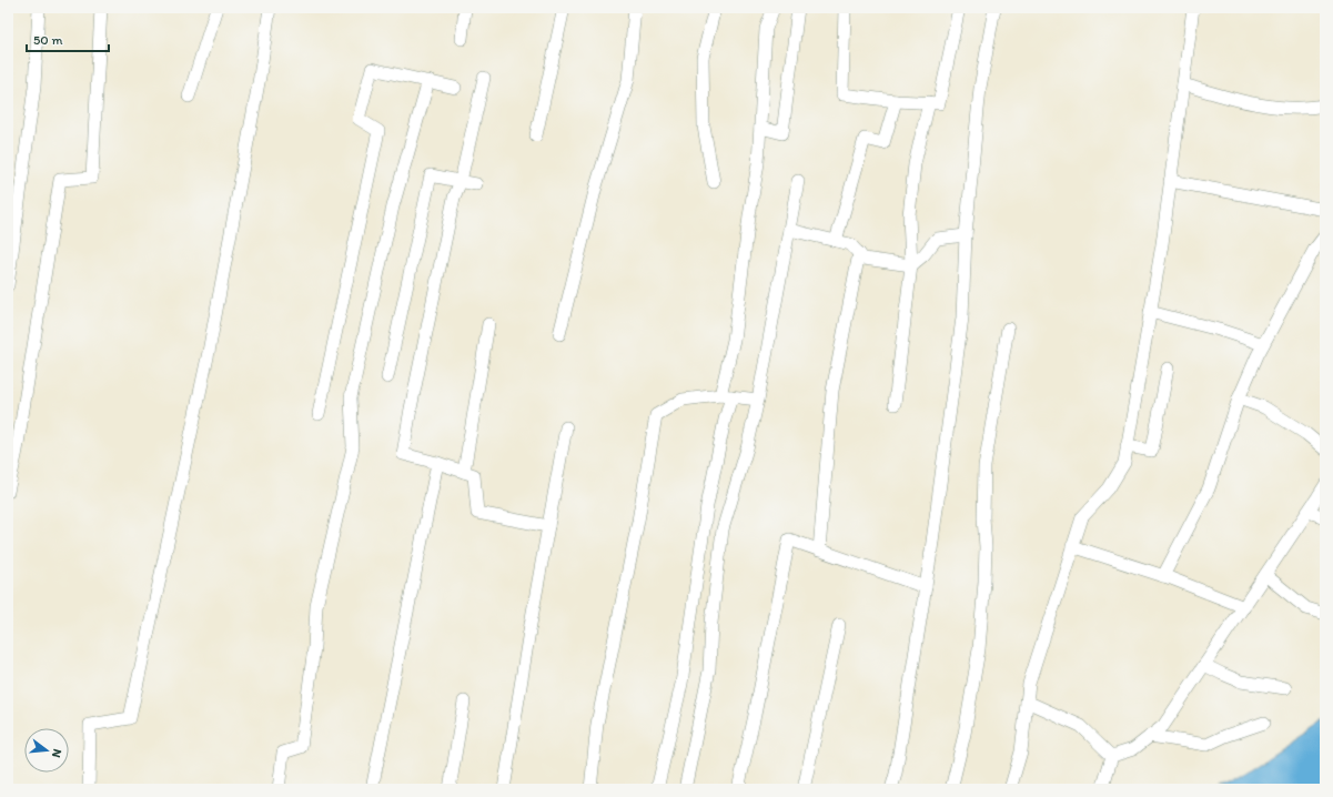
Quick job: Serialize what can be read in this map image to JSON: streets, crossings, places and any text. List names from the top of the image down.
{
  "scale_bar": "50 m",
  "north": "right"
}
